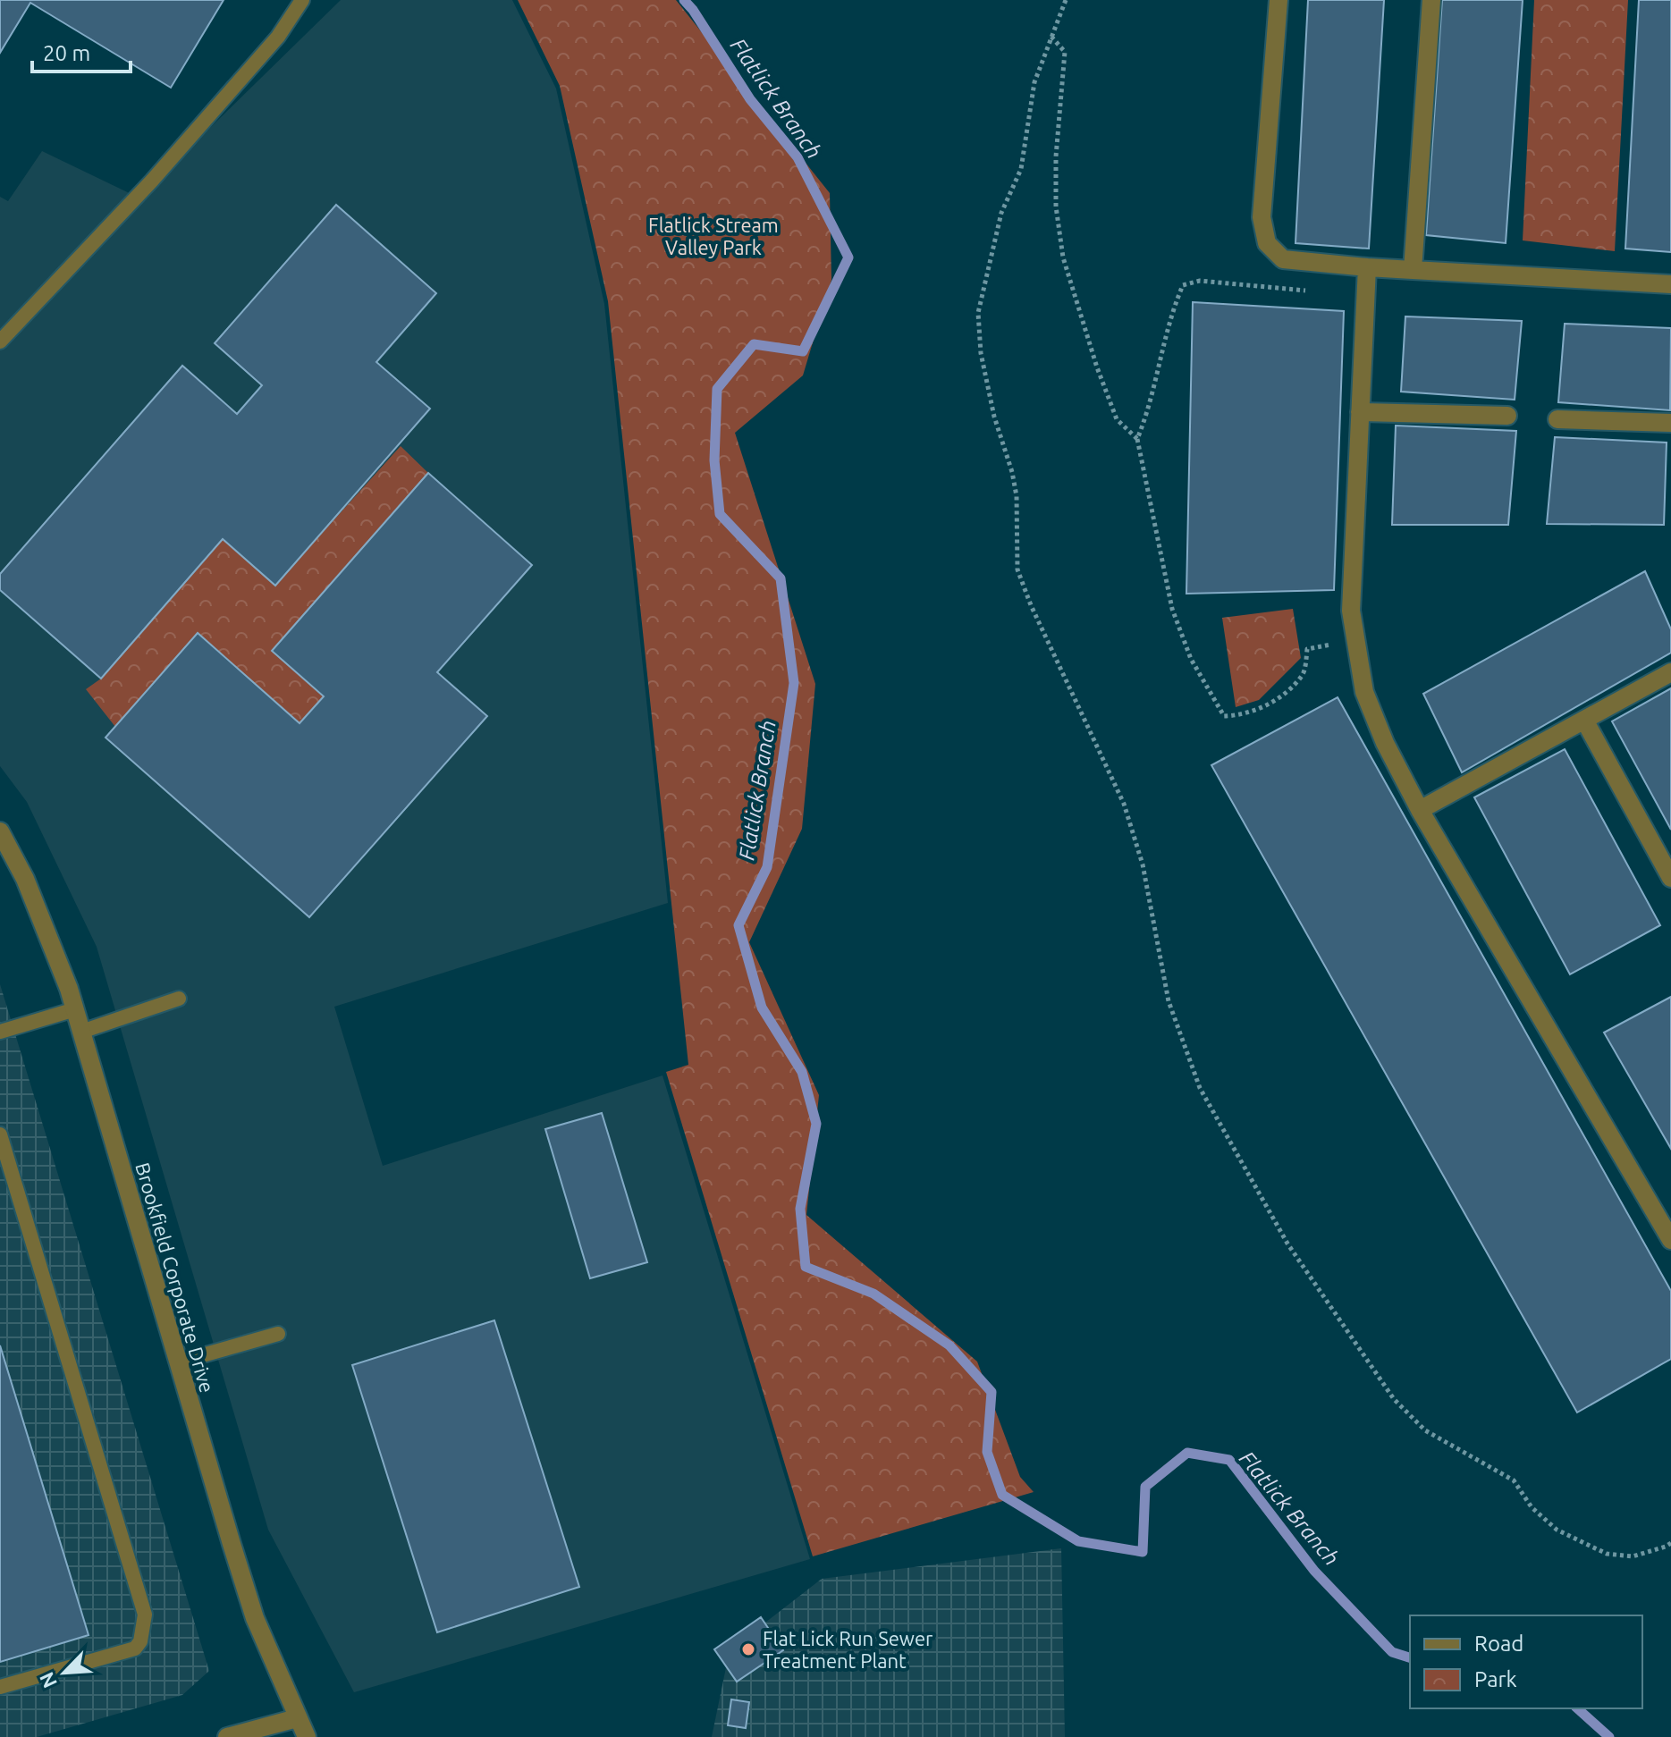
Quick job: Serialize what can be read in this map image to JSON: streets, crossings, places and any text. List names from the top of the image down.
{
  "streets": {
    "street": ["Brookfield Corporate Drive"]
  },
  "water": ["Flatlick Branch"],
  "parks": ["Flatlick Stream Valley Park"],
  "places": ["Flat Lick Run Sewer Treatment Plant"],
  "legend": ["Road", "Park"],
  "scale_bar": "20 m",
  "north": "bottom left"
}
